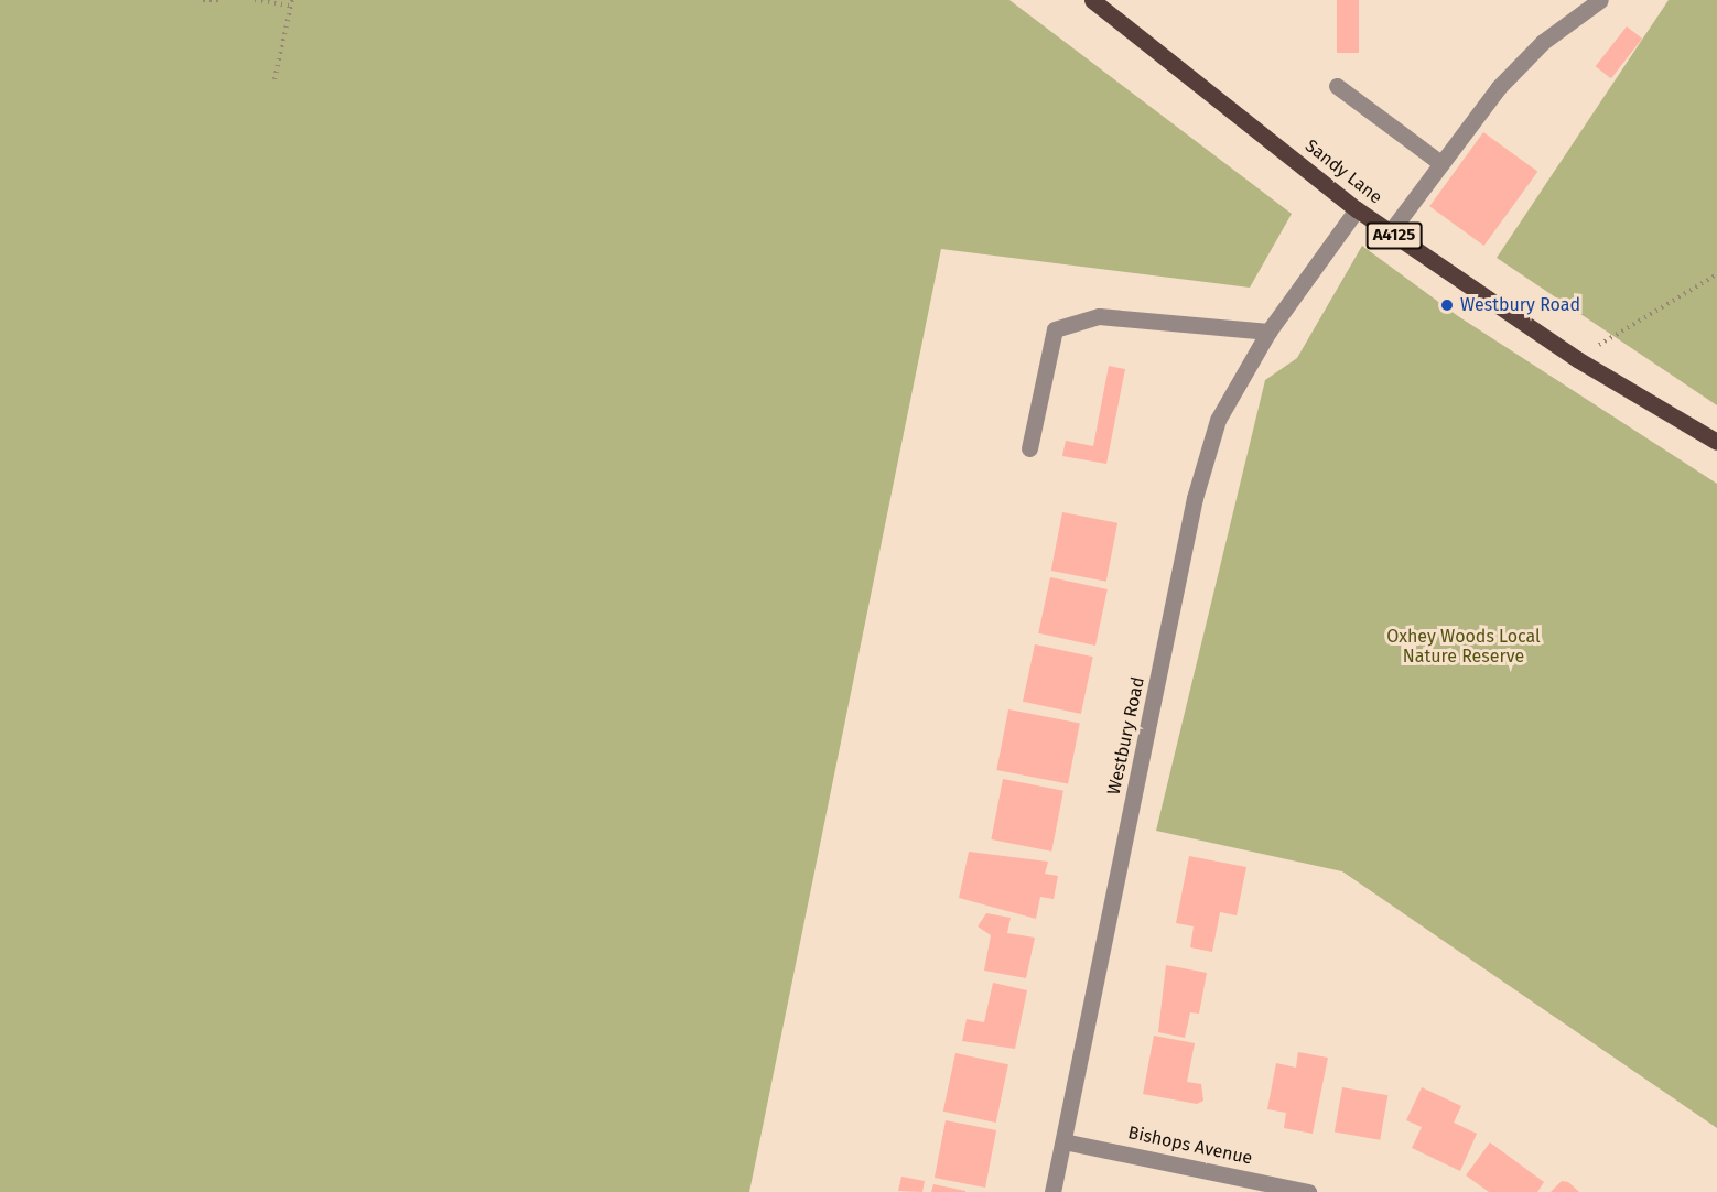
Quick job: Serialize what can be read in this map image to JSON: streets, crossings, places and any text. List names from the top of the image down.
{
  "streets": {
    "main road": ["Sandy Lane", "A4125"],
    "street": ["Westbury Road", "Bishops Avenue"]
  },
  "crossings": [
    ["Sandy Lane", "Westbury Road"],
    ["Westbury Road", "Bishops Avenue"]
  ],
  "parks": ["Oxhey Woods Local Nature Reserve"],
  "places": ["Westbury Road"]
}
